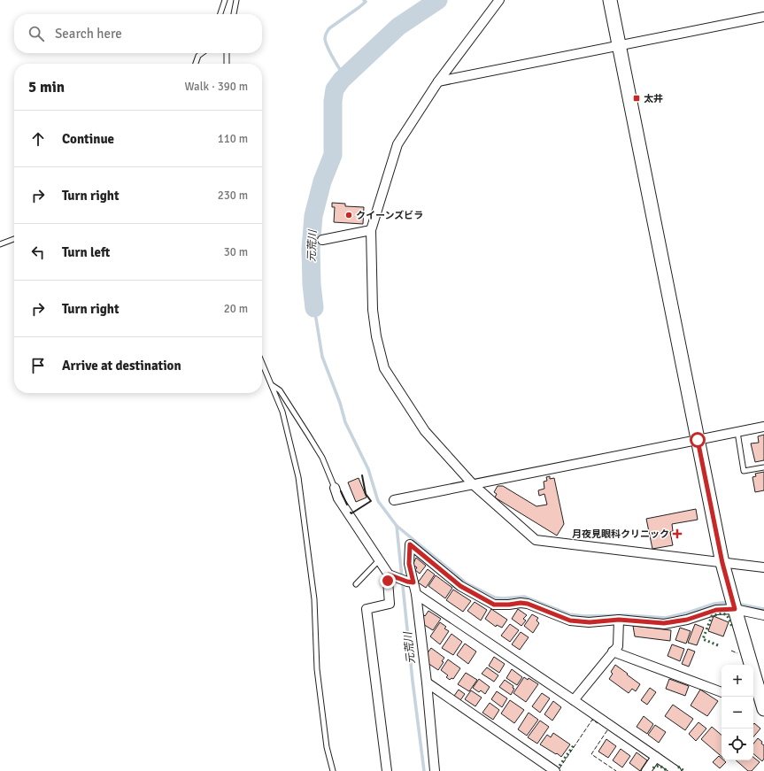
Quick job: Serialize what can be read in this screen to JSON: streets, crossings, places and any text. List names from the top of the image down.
{
  "water": ["元荒川"],
  "places": {
    "transit": ["太井"],
    "other": ["クイーンズビラ"],
    "health": ["月夜見眼科クリニック"]
  },
  "page": {
    "search": "Search here",
    "heading": ["5 min", "Walk · 390 m"],
    "list": [
      ["Continue", "110 m"],
      ["Turn right", "230 m"],
      ["Turn left", "30 m"],
      ["Turn right", "20 m"],
      "Arrive at destination"
    ],
    "map_buttons": ["+", "−"]
  }
}
